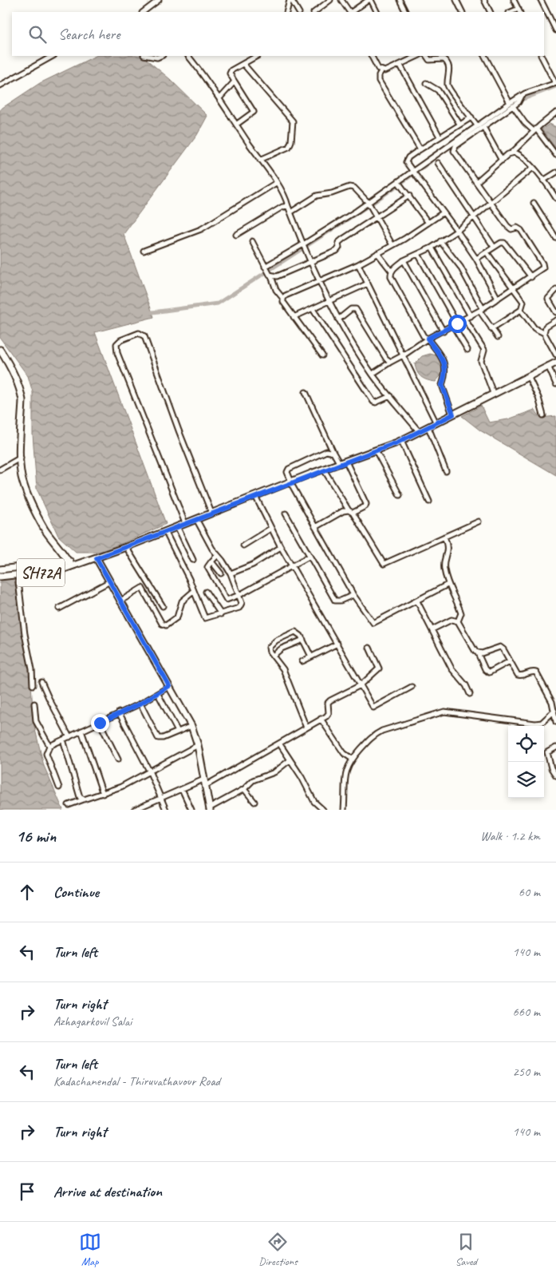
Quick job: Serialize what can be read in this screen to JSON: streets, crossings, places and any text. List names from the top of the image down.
{
  "streets": {
    "main road": ["SH72A"]
  },
  "page": {
    "search": "Search here",
    "heading": ["16 min", "Walk · 1.2 km"],
    "list": [
      ["Continue", "60 m"],
      ["Turn left", "140 m"],
      ["Turn right", "Azhagarkovil Salai", "660 m"],
      ["Turn left", "Kadachanendal - Thiruvathavour Road", "250 m"],
      ["Turn right", "140 m"],
      "Arrive at destination"
    ],
    "nav": ["Map", "Directions", "Saved"]
  }
}
